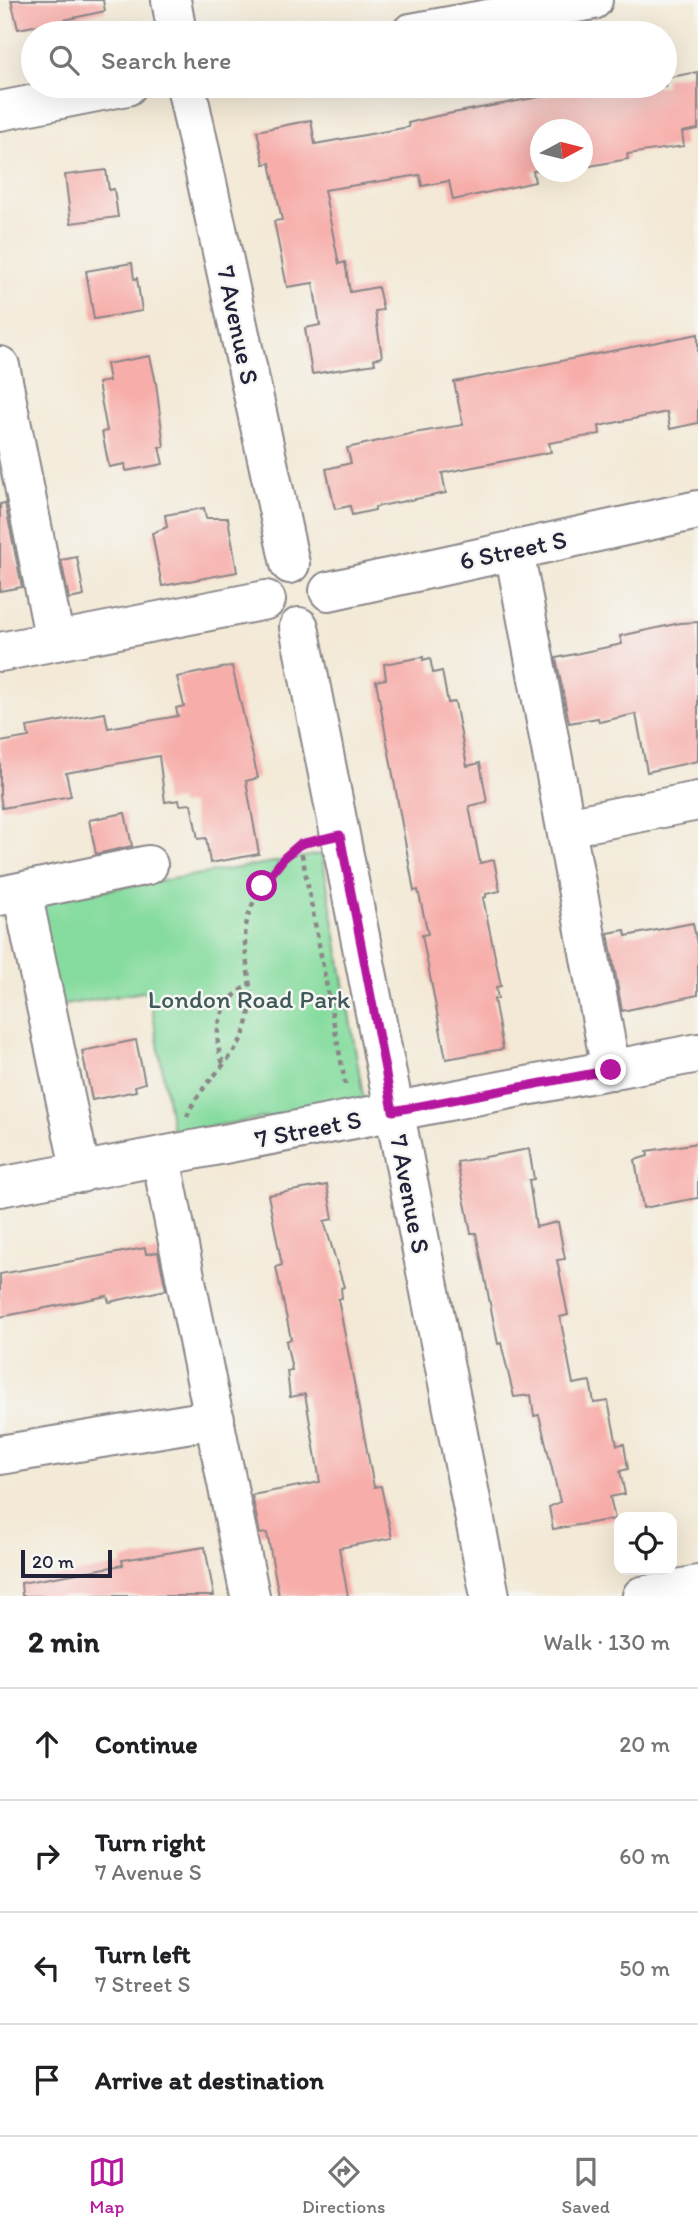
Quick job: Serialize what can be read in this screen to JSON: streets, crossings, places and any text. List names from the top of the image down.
{
  "streets": {
    "street": ["7 Avenue S", "6 Street S", "7 Street S"]
  },
  "crossings": [
    ["7 Avenue S", "6 Street S"],
    ["7 Avenue S", "7 Street S"]
  ],
  "parks": ["London Road Park"],
  "scale_bar": "20 m",
  "north": "right",
  "page": {
    "search": "Search here",
    "scale": "20 m",
    "heading": ["2 min", "Walk · 130 m"],
    "list": [
      ["Continue", "20 m"],
      ["Turn right", "7 Avenue S", "60 m"],
      ["Turn left", "7 Street S", "50 m"],
      "Arrive at destination"
    ],
    "nav": ["Map", "Directions", "Saved"]
  }
}
